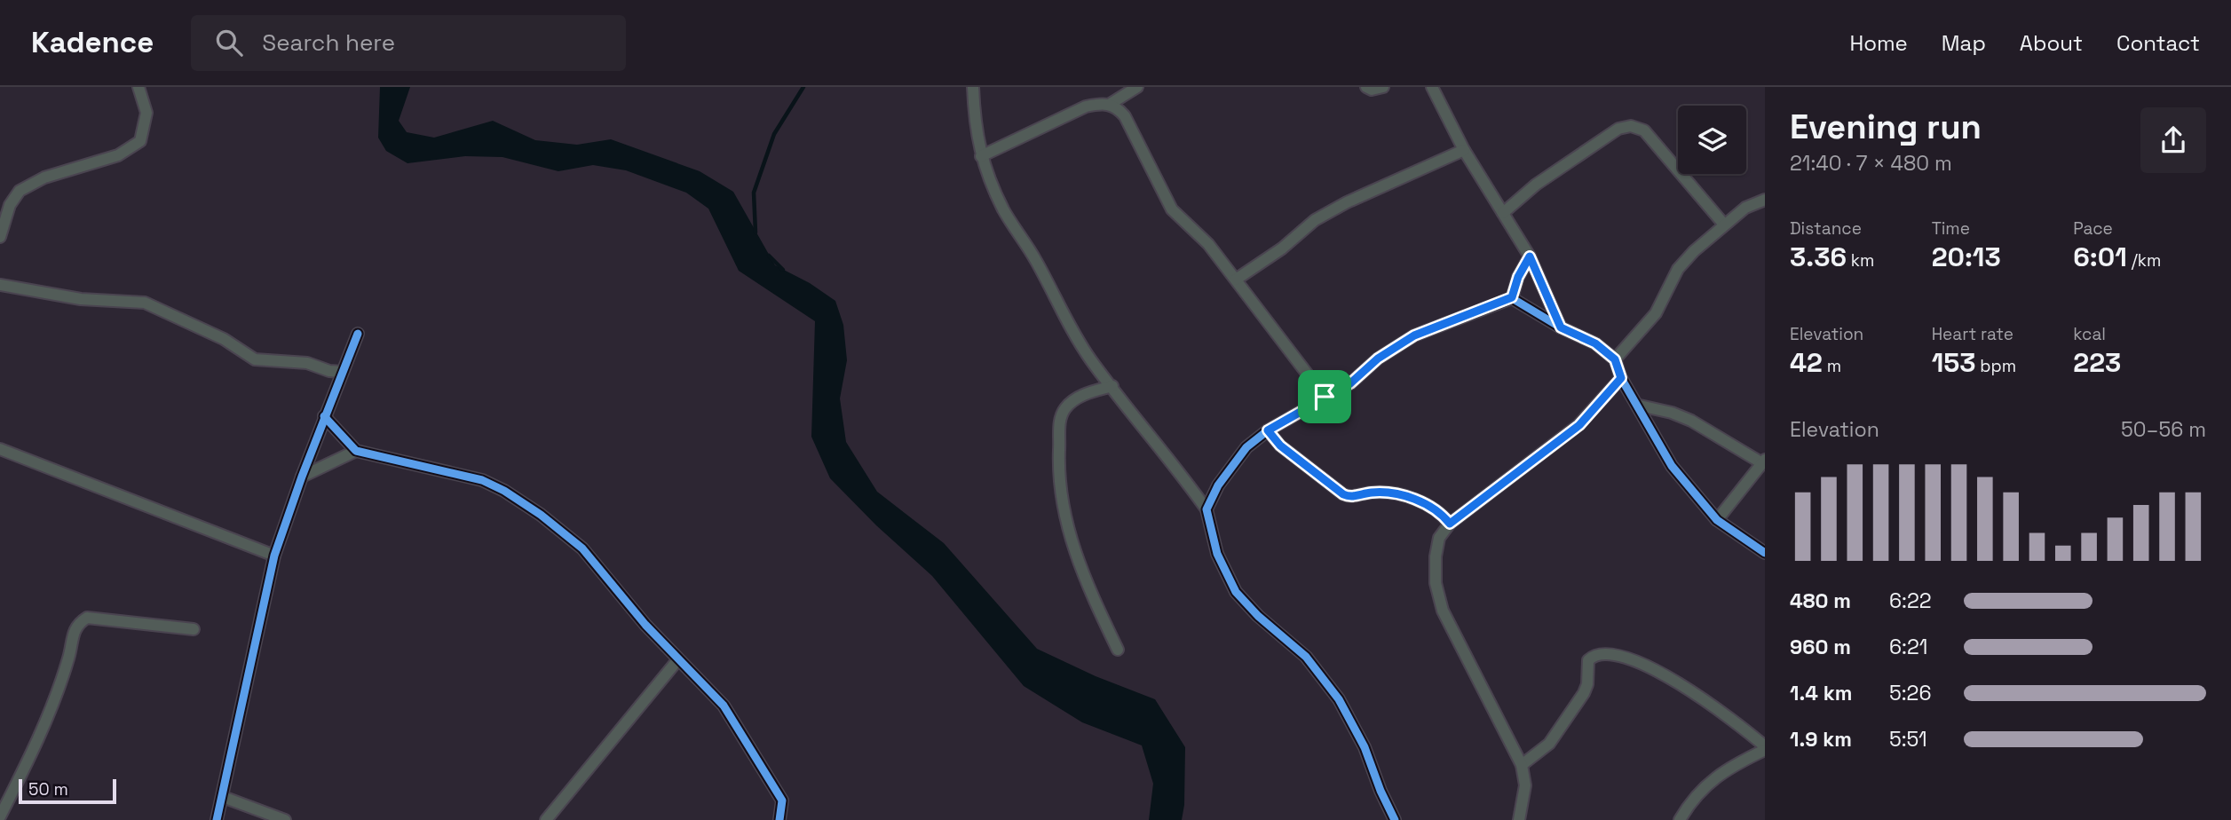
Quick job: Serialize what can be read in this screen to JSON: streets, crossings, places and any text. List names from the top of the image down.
{
  "scale_bar": "50 m",
  "page": {
    "header": "Kadence",
    "search": "Search here",
    "nav": [
      "Home",
      "Map",
      "About",
      "Contact"
    ],
    "heading": ["Evening run", "21:40 · 7 × 480 m"],
    "stats": [
      ["Distance", "3.36 km"],
      ["Time", "20:13"],
      ["Pace", "6:01 /km"],
      ["Elevation", "42 m"],
      ["Heart rate", "153 bpm"],
      ["kcal", "223"]
    ],
    "chart": ["Elevation", "50–56 m"],
    "list": [
      {
        "name": "480 m",
        "note": "6:22"
      },
      {
        "name": "960 m",
        "note": "6:21"
      },
      {
        "name": "1.4 km",
        "note": "5:26"
      },
      {
        "name": "1.9 km",
        "note": "5:51"
      }
    ],
    "scale": "50 m"
  }
}
